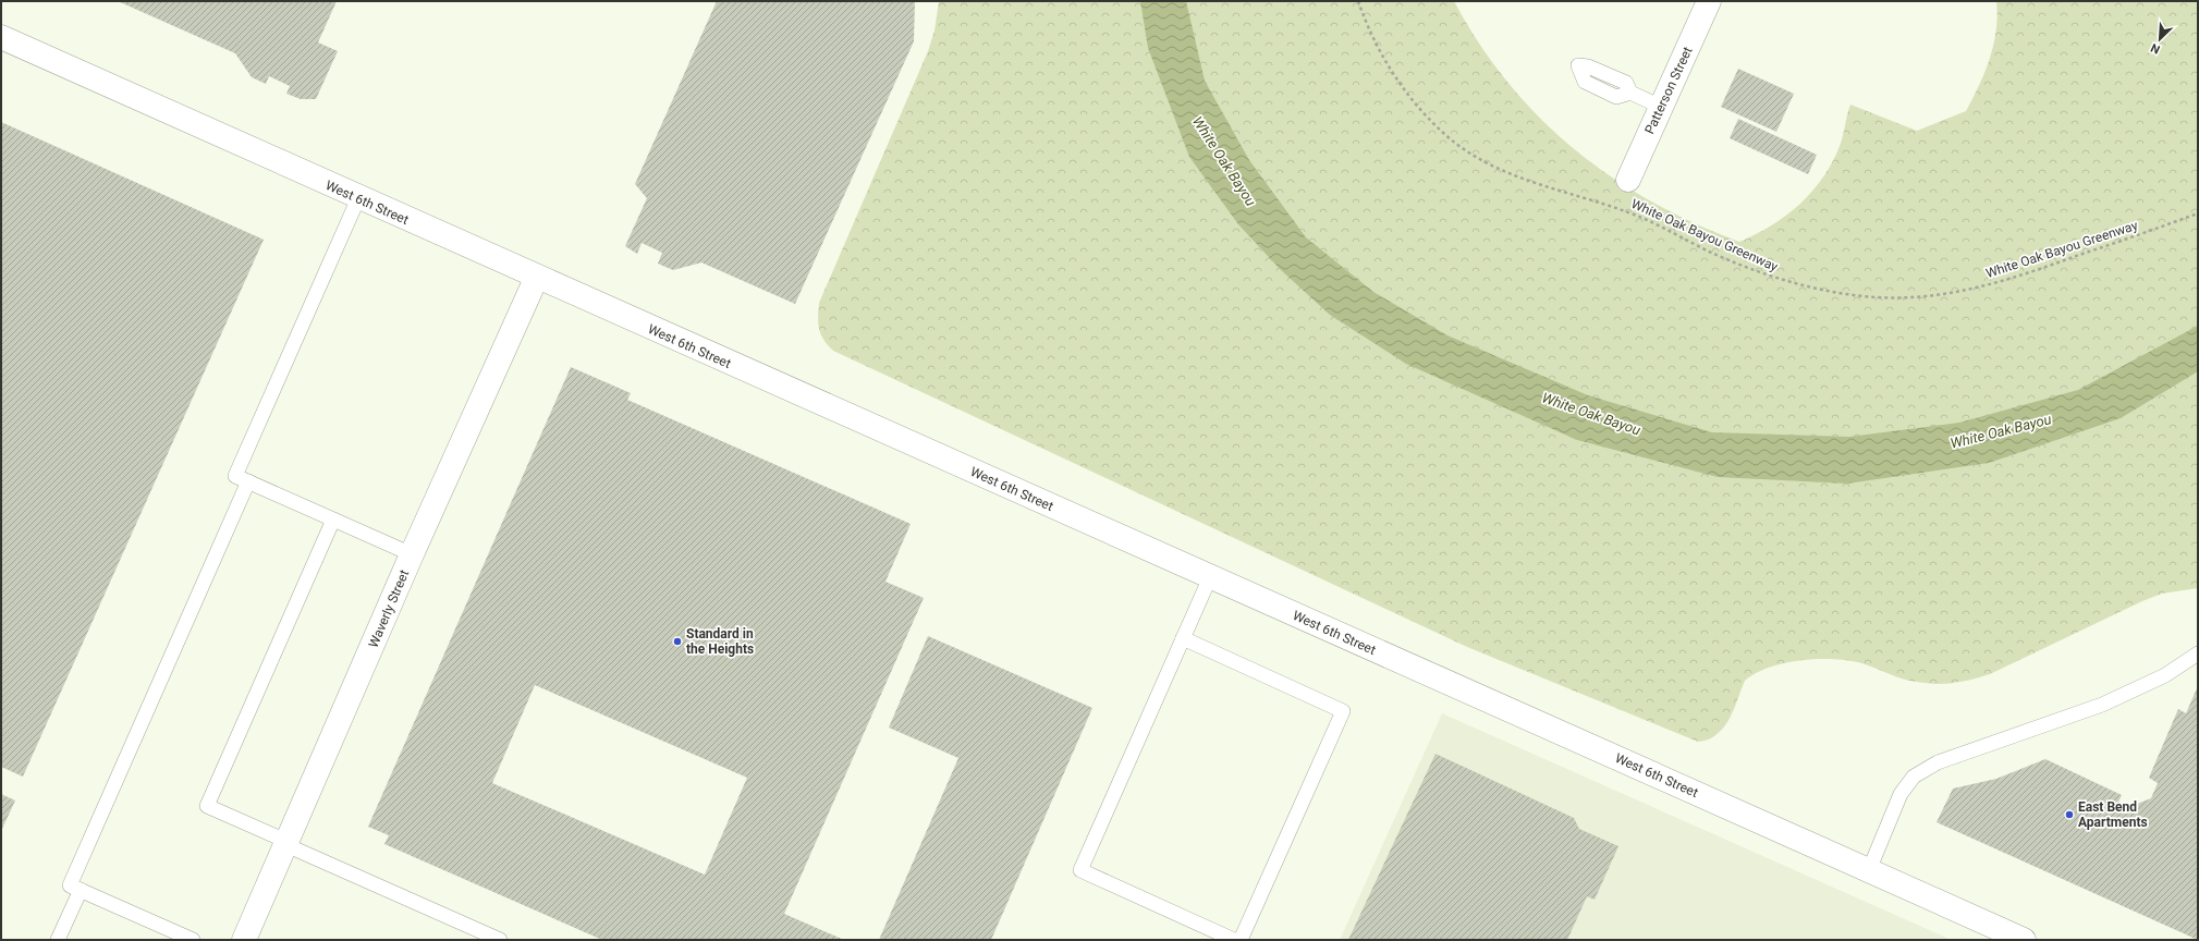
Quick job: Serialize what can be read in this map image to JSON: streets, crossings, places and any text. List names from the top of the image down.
{
  "streets": {
    "street": ["Patterson Street", "West 6th Street", "Waverly Street"],
    "path": ["White Oak Bayou Greenway"]
  },
  "crossings": [
    ["West 6th Street", "Waverly Street"]
  ],
  "water": ["White Oak Bayou"],
  "places": ["Standard in the Heights", "East Bend Apartments"],
  "north": "bottom left"
}
